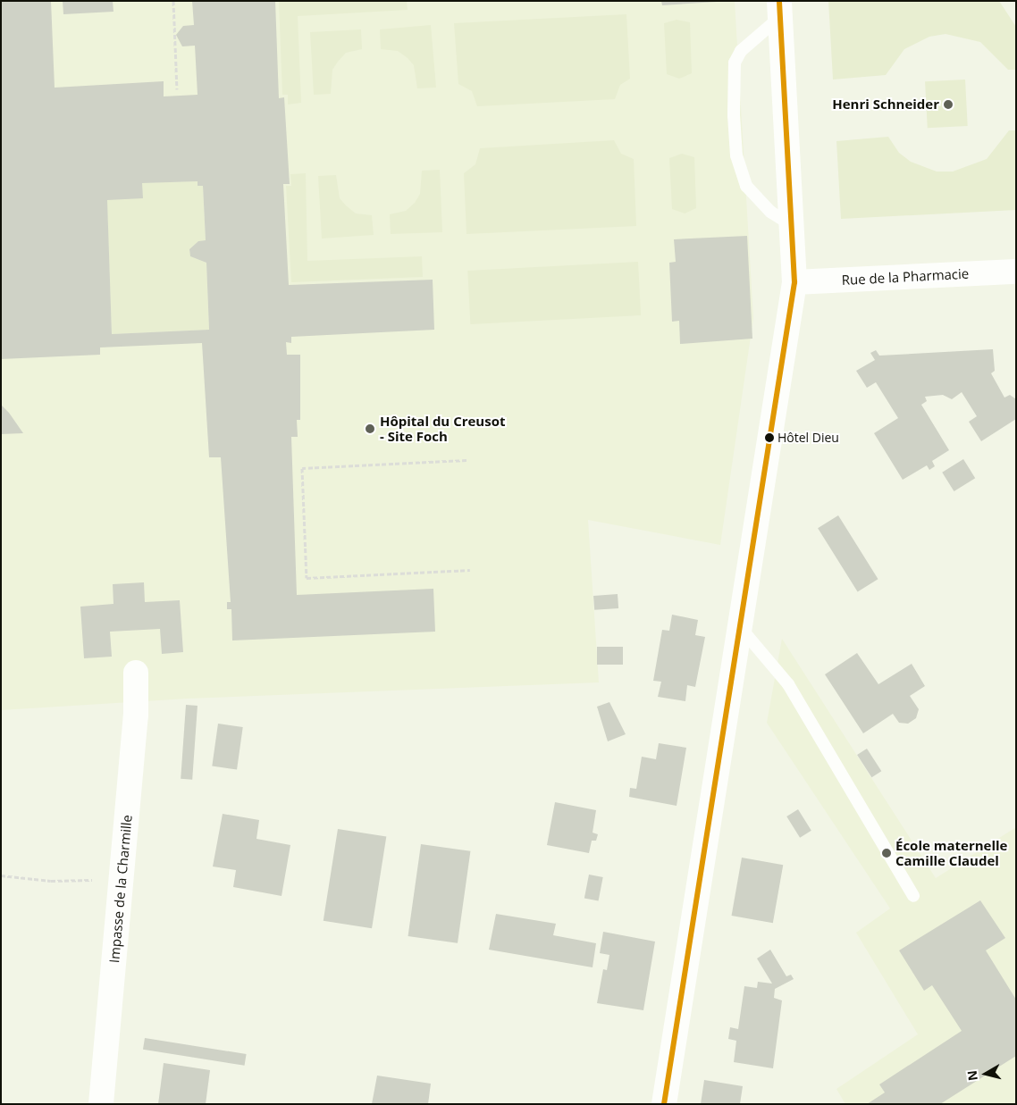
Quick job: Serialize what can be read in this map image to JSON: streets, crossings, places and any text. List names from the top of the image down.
{
  "streets": {
    "main road": ["Rue de la Pharmacie", "Impasse de la Charmille"]
  },
  "places": [
    "Henri Schneider",
    "Hôpital du Creusot - Site Foch",
    "Hôtel Dieu",
    "École maternelle Camille Claudel"
  ],
  "north": "left"
}
